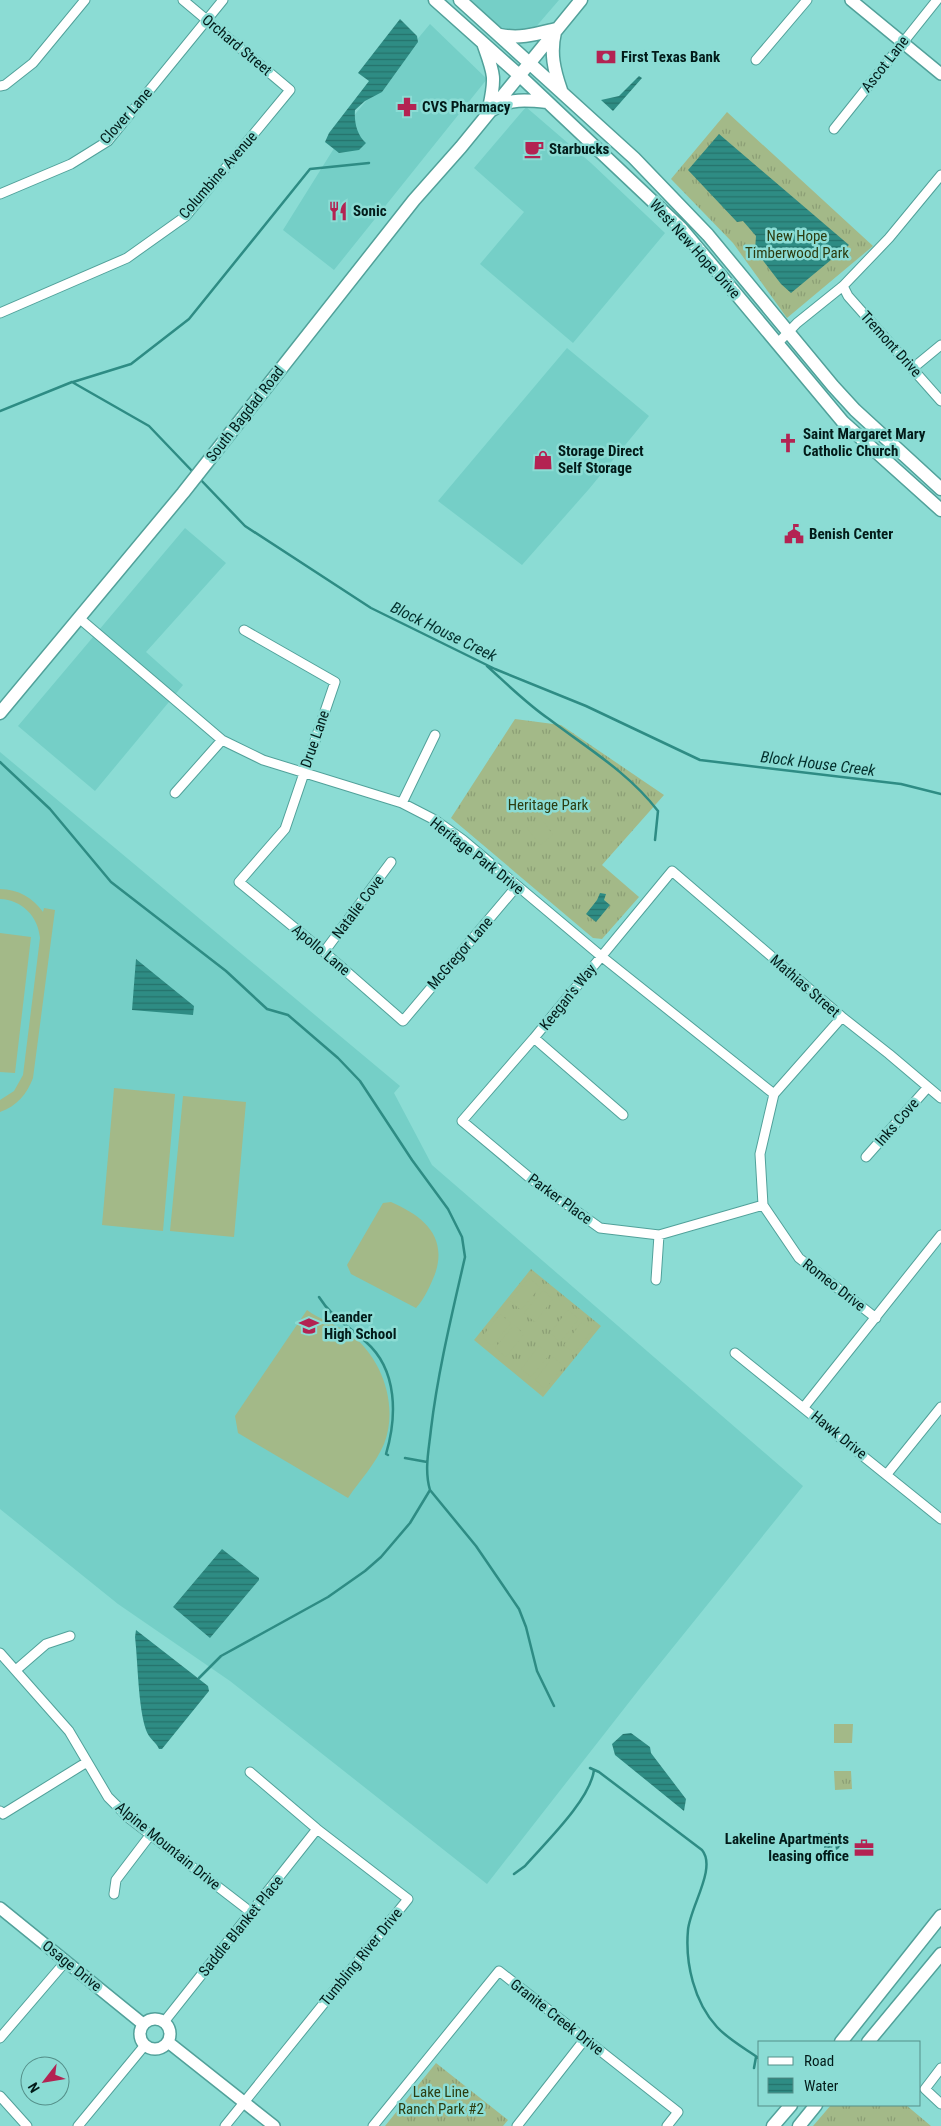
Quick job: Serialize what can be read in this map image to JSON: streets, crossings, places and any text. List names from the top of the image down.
{
  "streets": {
    "main road": ["West New Hope Drive", "South Bagdad Road"],
    "street": [
      "Orchard Street",
      "Ascot Lane",
      "Clover Lane",
      "Columbine Avenue",
      "Tremont Drive",
      "Drue Lane",
      "Heritage Park Drive",
      "Natalie Cove",
      "Apollo Lane",
      "McGregor Lane",
      "Mathias Street",
      "Keegan's Way",
      "Inks Cove",
      "Parker Place",
      "Romeo Drive",
      "Hawk Drive",
      "Alpine Mountain Drive",
      "Saddle Blanket Place",
      "Tumbling River Drive",
      "Osage Drive",
      "Granite Creek Drive"
    ]
  },
  "crossings": [
    ["Orchard Street", "Clover Lane"],
    ["Orchard Street", "Columbine Avenue"],
    ["West New Hope Drive", "South Bagdad Road"],
    ["South Bagdad Road", "Heritage Park Drive"],
    ["Drue Lane", "Heritage Park Drive"],
    ["Drue Lane", "Apollo Lane"],
    ["Heritage Park Drive", "McGregor Lane"],
    ["Heritage Park Drive", "Keegan's Way"],
    ["Natalie Cove", "Apollo Lane"],
    ["Apollo Lane", "McGregor Lane"],
    ["Mathias Street", "Keegan's Way"],
    ["Mathias Street", "Inks Cove"],
    ["Keegan's Way", "Parker Place"],
    ["Parker Place", "Romeo Drive"],
    ["Alpine Mountain Drive", "Saddle Blanket Place"],
    ["Saddle Blanket Place", "Tumbling River Drive"],
    ["Saddle Blanket Place", "Osage Drive"]
  ],
  "water": ["Block House Creek"],
  "parks": ["New Hope Timberwood Park", "Heritage Park", "Lake Line Ranch Park #2"],
  "places": {
    "bank": ["First Texas Bank"],
    "pharmacy": ["CVS Pharmacy"],
    "cafe": ["Starbucks"],
    "restaurant": ["Sonic"],
    "church": ["Saint Margaret Mary Catholic Church"],
    "shop": ["Storage Direct Self Storage"],
    "public building": ["Benish Center"],
    "school or university": ["Leander High School"],
    "office": ["Lakeline Apartments leasing office"]
  },
  "legend": ["Road", "Water"],
  "north": "bottom left"
}
